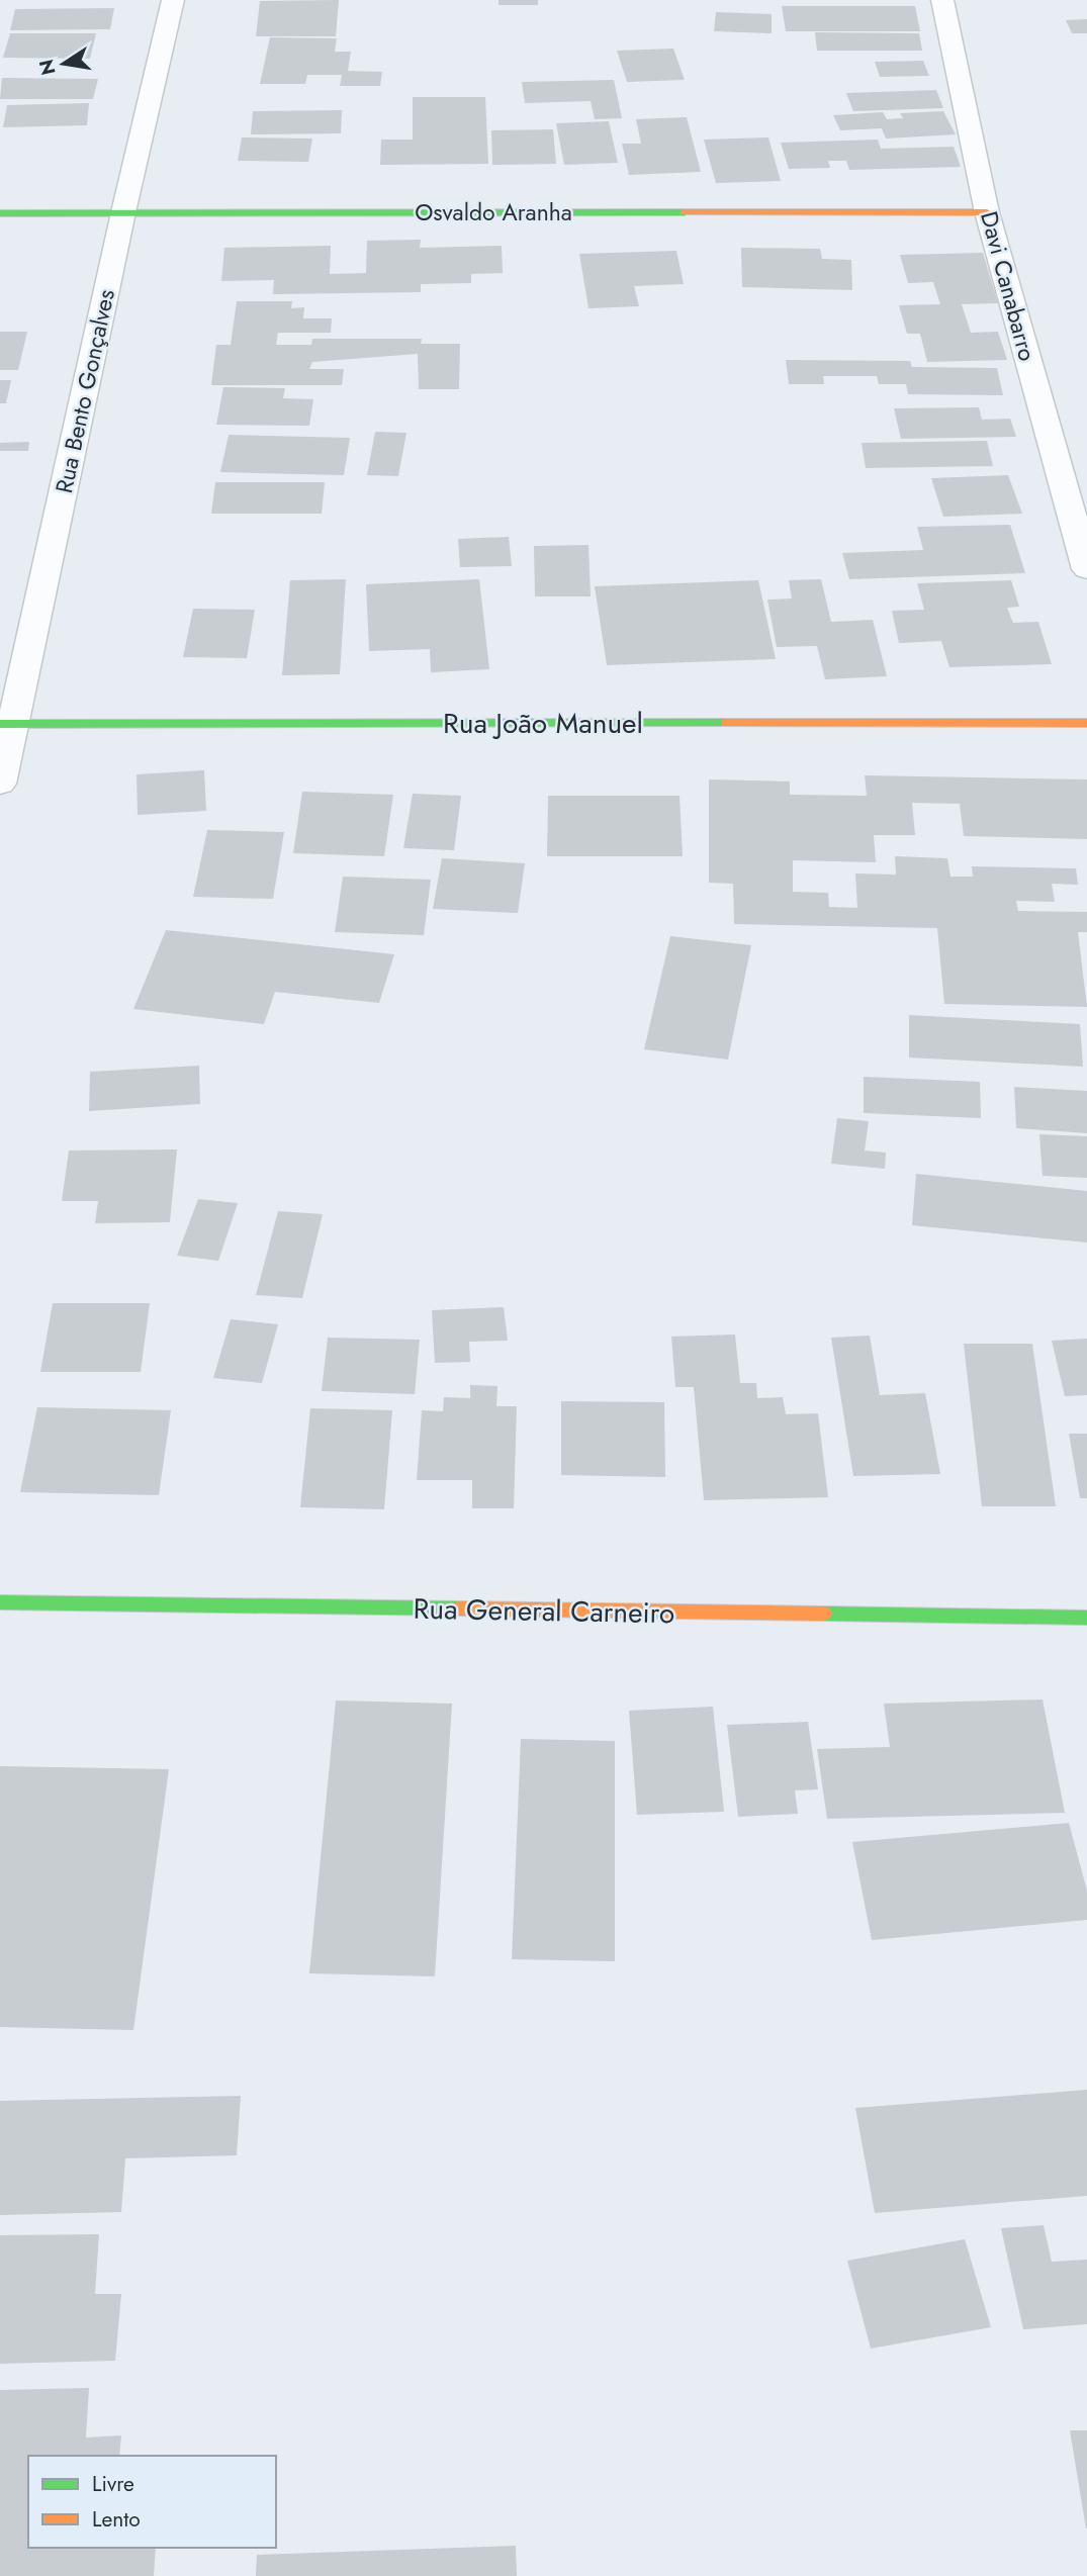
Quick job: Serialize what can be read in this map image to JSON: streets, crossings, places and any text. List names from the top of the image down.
{
  "streets": {
    "street": [
      "Osvaldo Aranha",
      "Davi Canabarro",
      "Rua Bento Gonçalves",
      "Rua João Manuel",
      "Rua General Carneiro"
    ]
  },
  "crossings": [
    ["Osvaldo Aranha", "Davi Canabarro"],
    ["Osvaldo Aranha", "Rua Bento Gonçalves"],
    ["Rua Bento Gonçalves", "Rua João Manuel"]
  ],
  "legend": ["Livre", "Lento"],
  "north": "left"
}
